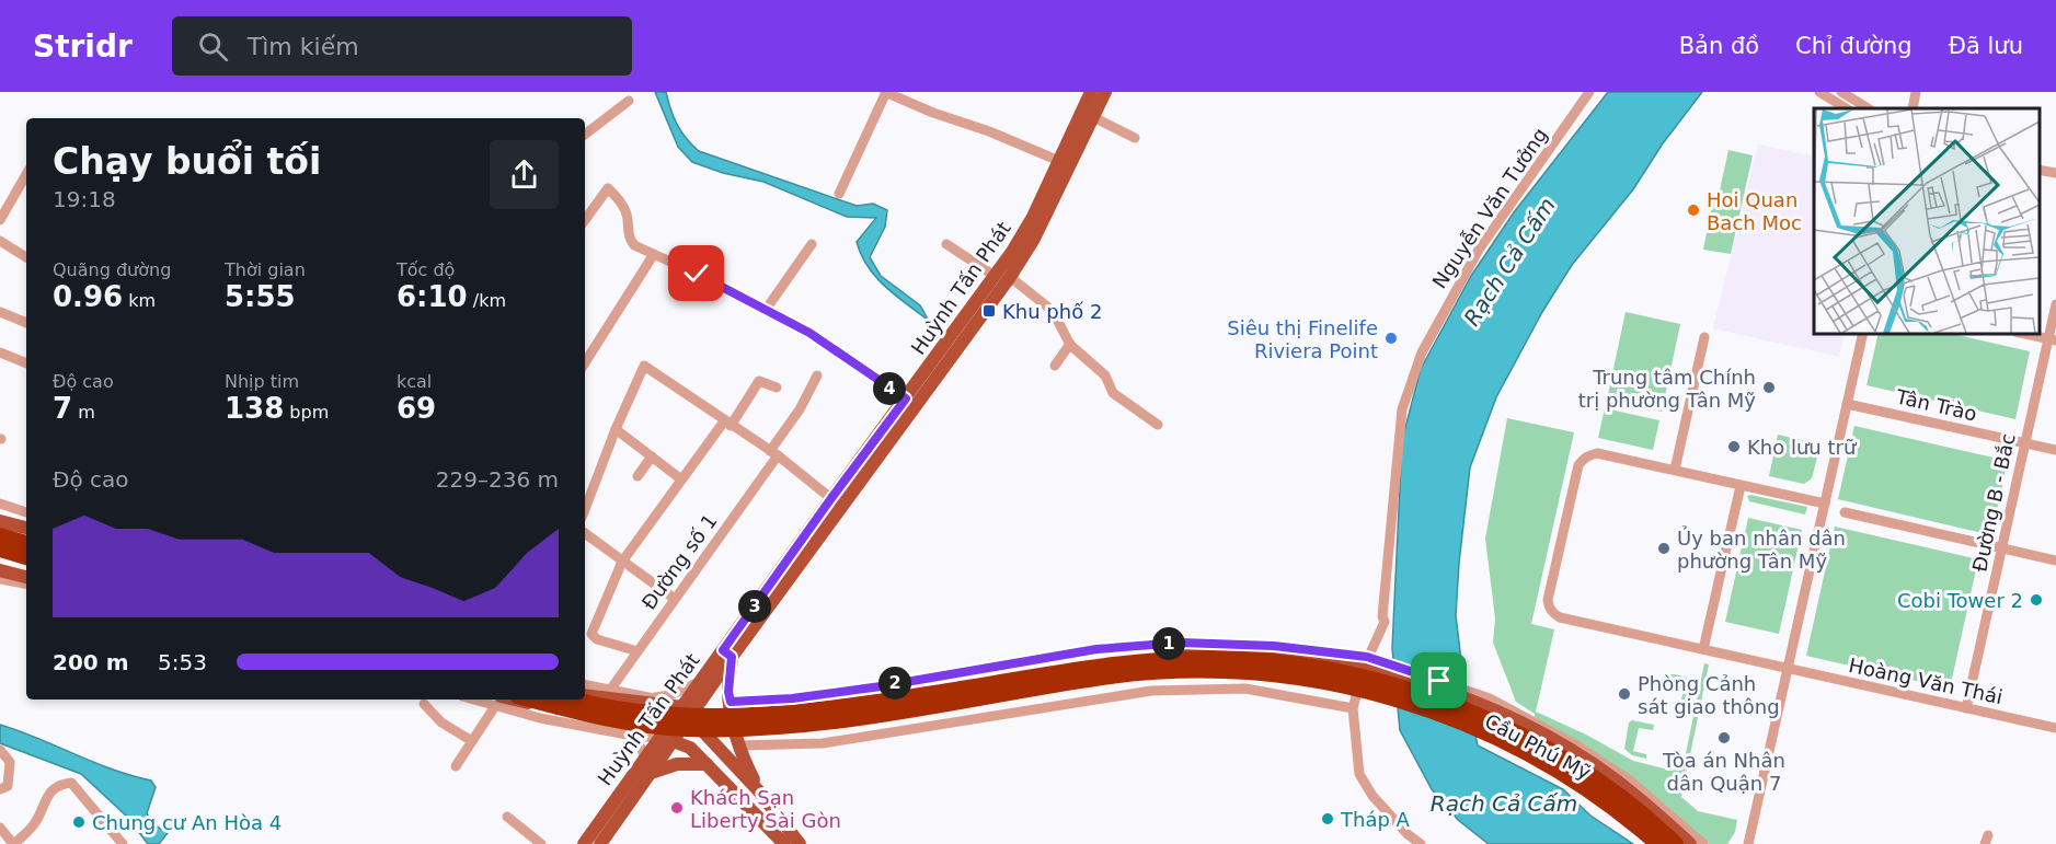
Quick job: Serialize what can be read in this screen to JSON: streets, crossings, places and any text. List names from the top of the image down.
{
  "streets": {
    "highway": ["Cầu Phú Mỹ"],
    "main road": ["Huỳnh Tấn Phát"],
    "street": [
      "Nguyễn Văn Tưởng",
      "Tân Trào",
      "Đường B - Bắc",
      "Đường số 1",
      "Hoàng Văn Thái"
    ]
  },
  "crossings": [
    ["Tân Trào", "Đường B - Bắc"],
    ["Đường B - Bắc", "Hoàng Văn Thái"]
  ],
  "water": ["Rạch Cả Cấm"],
  "places": {
    "other": [
      "Hoi Quan Bach Moc",
      "Siêu thị Finelife Riviera Point",
      "Trung tâm Chính trị phường Tân Mỹ",
      "Kho lưu trữ",
      "Ủy ban nhân dân phường Tân Mỹ",
      "Cobi Tower 2",
      "Phòng Cảnh sát giao thông",
      "Tòa án Nhân dân Quận 7",
      "Khách Sạn Liberty Sài Gòn",
      "Tháp A",
      "Chung cư An Hòa 4"
    ],
    "transit": ["Khu phố 2"]
  },
  "page": {
    "header": "Stridr",
    "search": "Tìm kiếm",
    "nav": ["Bản đồ", "Chỉ đường", "Đã lưu"],
    "heading": ["Chạy buổi tối", "19:18"],
    "stats": [
      ["Quãng đường", "0.96 km"],
      ["Thời gian", "5:55"],
      ["Tốc độ", "6:10 /km"],
      ["Độ cao", "7 m"],
      ["Nhịp tim", "138 bpm"],
      ["kcal", "69"]
    ],
    "pins": [
      "4",
      "3",
      "1",
      "2"
    ],
    "chart": ["Độ cao", "229–236 m"],
    "list": [
      {
        "name": "200 m",
        "note": "5:53"
      }
    ]
  }
}
